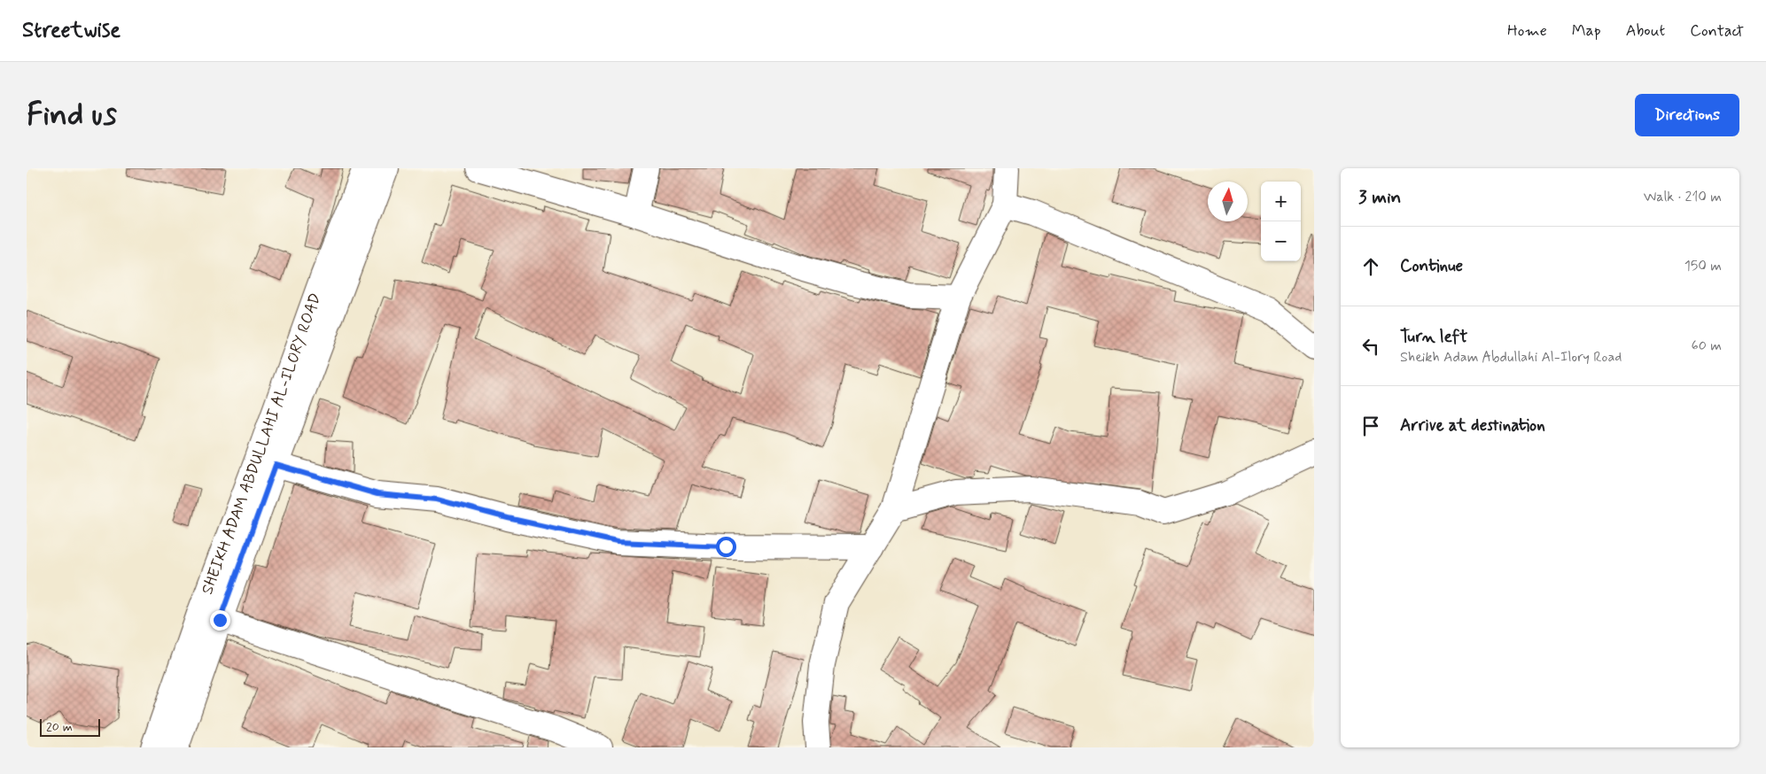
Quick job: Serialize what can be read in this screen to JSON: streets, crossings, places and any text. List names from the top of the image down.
{
  "streets": {
    "street": ["SHEIKH ADAM ABDULLAHI AL-ILORY ROAD"]
  },
  "scale_bar": "20 m",
  "north": "top",
  "page": {
    "header": "Streetwise",
    "nav": [
      "Home",
      "Map",
      "About",
      "Contact"
    ],
    "buttons": "Directions",
    "title": "Find us",
    "heading": ["3 min", "Walk · 210 m"],
    "map_buttons": ["+", "−"],
    "list": [
      ["Continue", "150 m"],
      ["Turn left", "Sheikh Adam Abdullahi Al-Ilory Road", "60 m"],
      "Arrive at destination"
    ],
    "scale": "20 m"
  }
}
